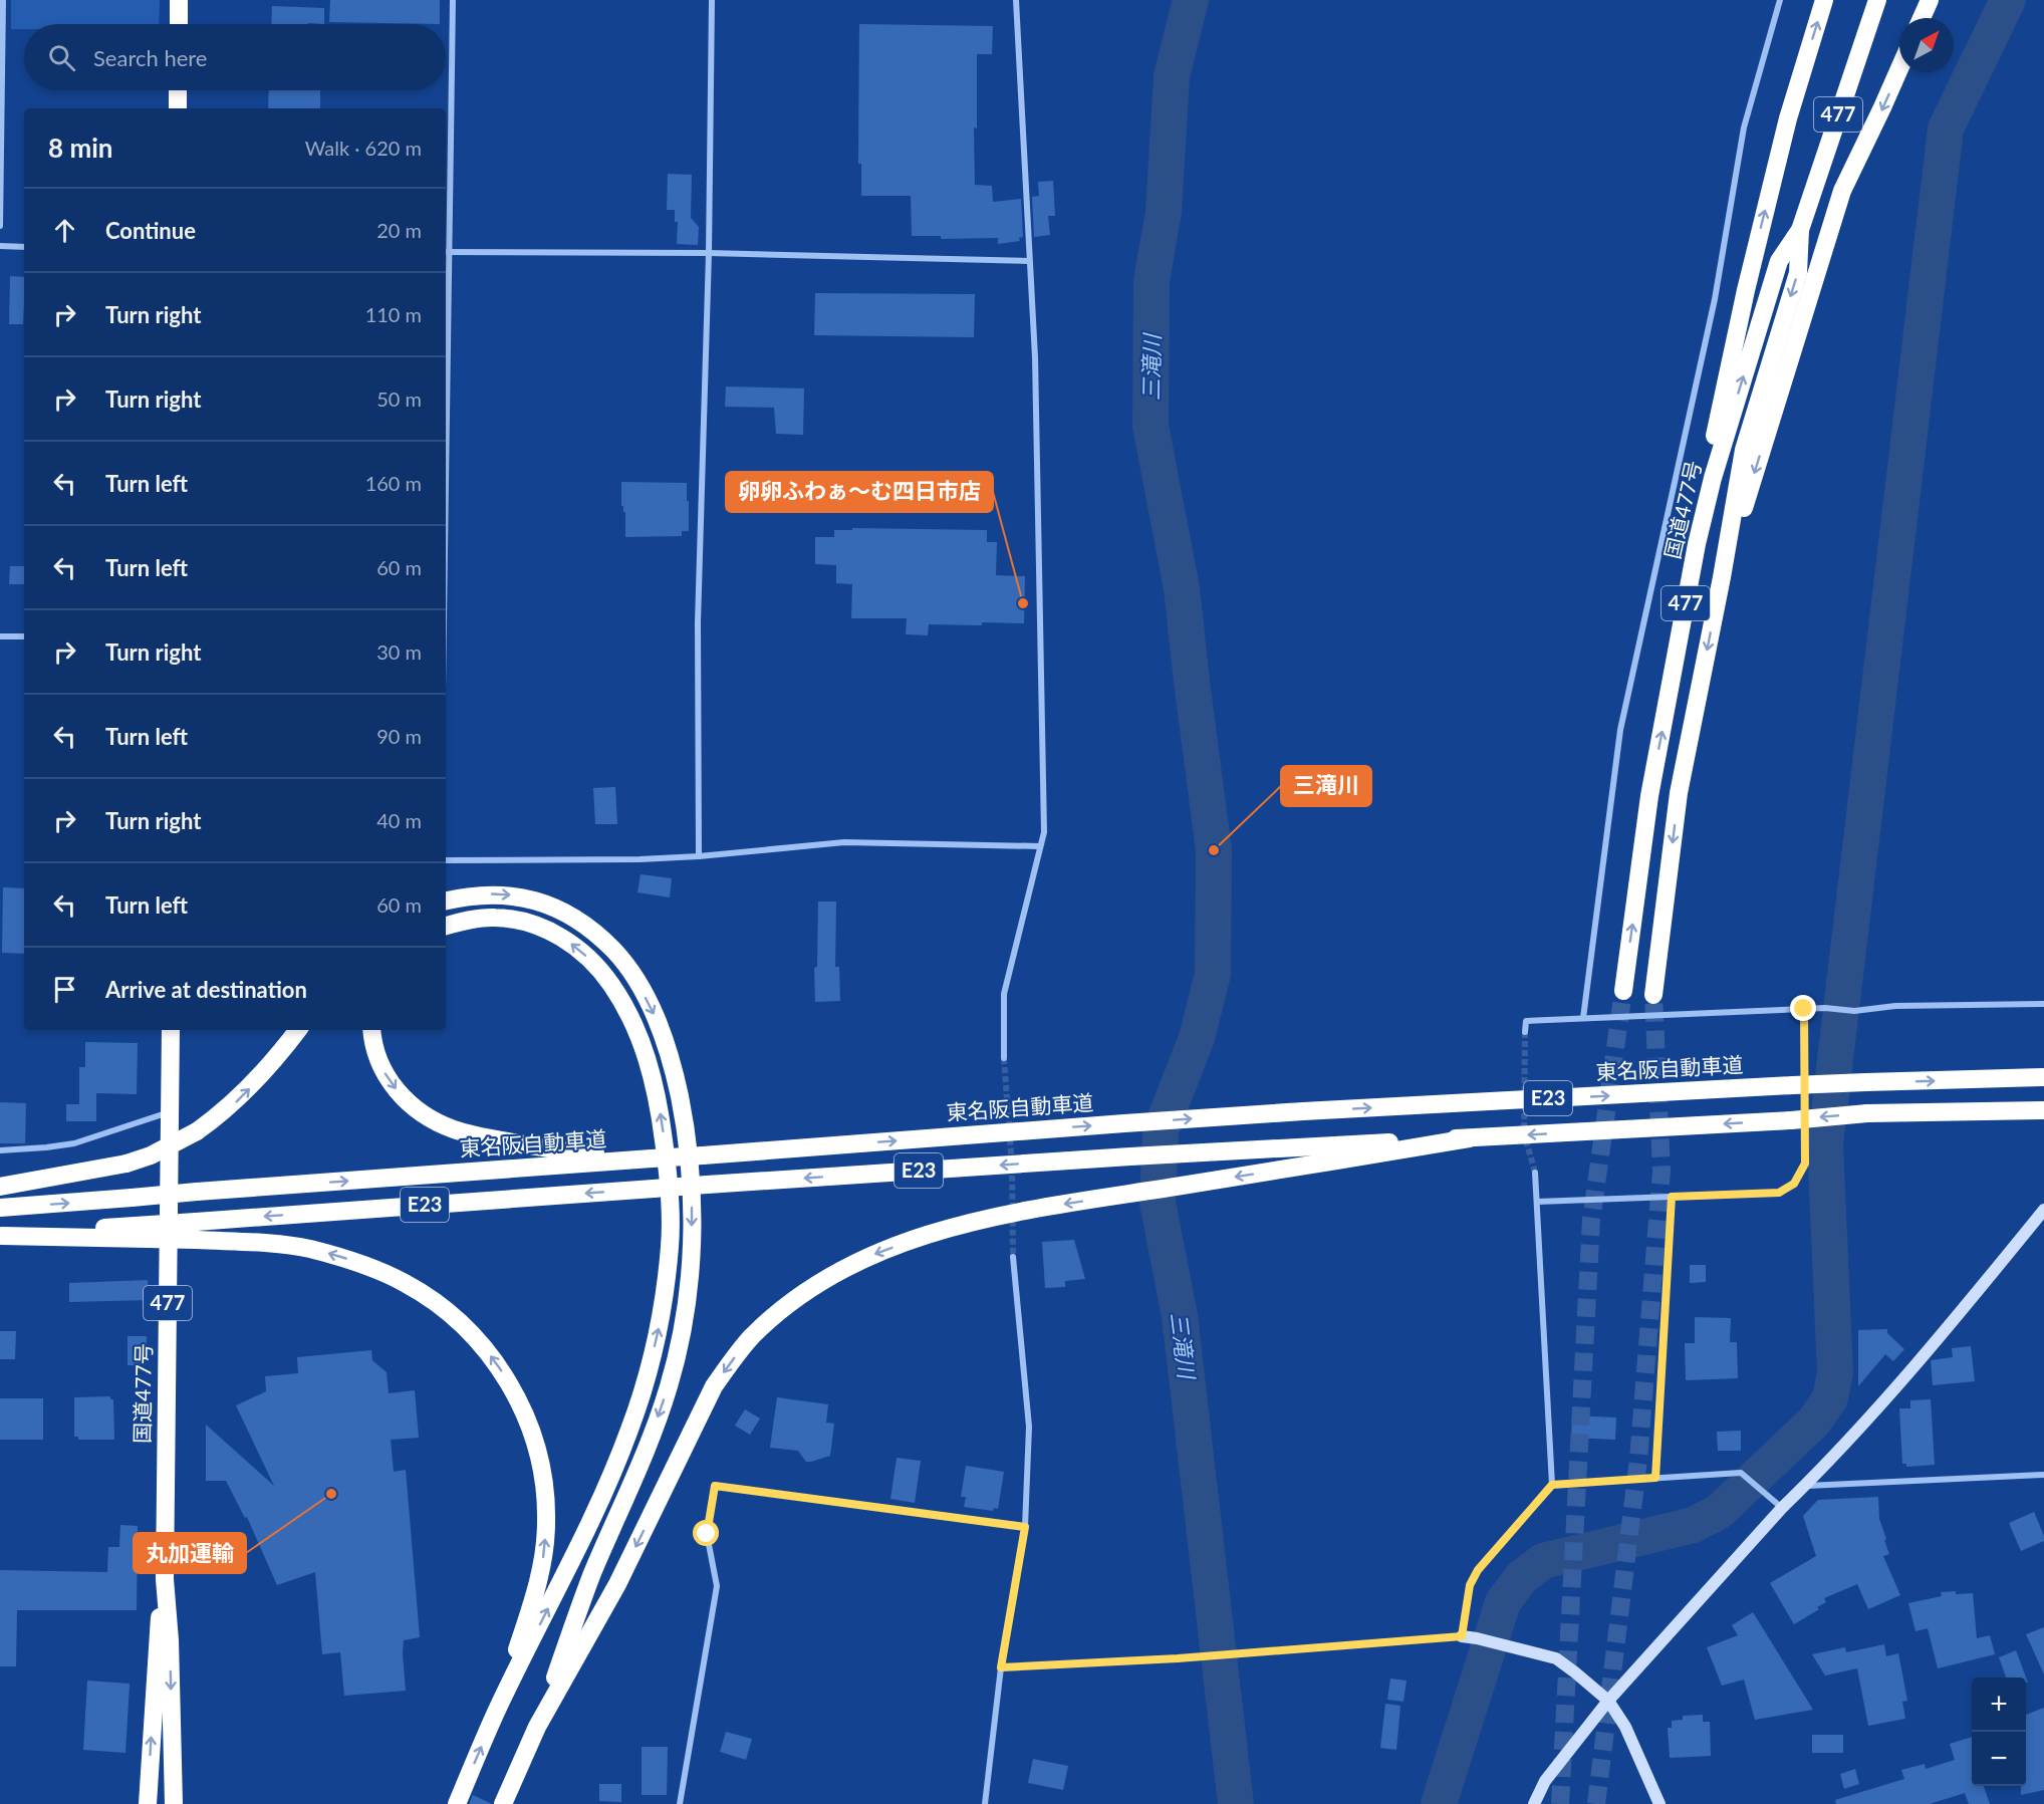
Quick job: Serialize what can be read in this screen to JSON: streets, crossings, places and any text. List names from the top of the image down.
{
  "streets": {
    "highway": [
      "477",
      "国道477号",
      "東名阪自動車道",
      "E23"
    ]
  },
  "crossings": [
    ["477", "国道477号"]
  ],
  "water": ["三滝川"],
  "places": ["卵卵ふわぁ～む四日市店", "三滝川", "丸加運輸"],
  "north": "top right",
  "page": {
    "search": "Search here",
    "heading": ["8 min", "Walk · 620 m"],
    "list": [
      ["Continue", "20 m"],
      ["Turn right", "110 m"],
      ["Turn right", "50 m"],
      ["Turn left", "160 m"],
      ["Turn left", "60 m"],
      ["Turn right", "30 m"],
      ["Turn left", "90 m"],
      ["Turn right", "40 m"],
      ["Turn left", "60 m"],
      "Arrive at destination"
    ],
    "map_buttons": ["+", "−"]
  }
}
